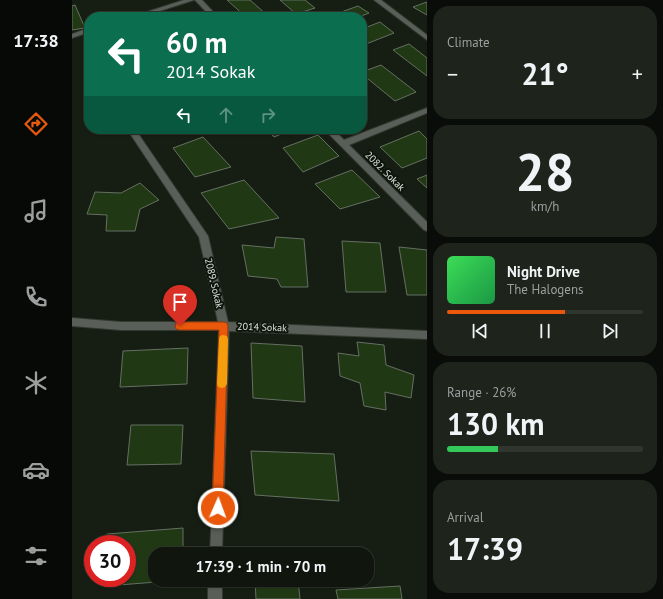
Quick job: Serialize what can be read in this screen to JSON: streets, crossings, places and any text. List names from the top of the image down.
{
  "streets": {
    "street": ["2082. Sokak", "2089. Sokak", "2014 Sokak"]
  },
  "crossings": [
    ["2089. Sokak", "2014 Sokak"]
  ],
  "page": {
    "tabs": "17:38",
    "tile": [
      "Climate",
      ["28", "km/h"],
      ["Range · 26%", "130 km"],
      ["Arrival", "17:39"]
    ],
    "turn": ["60 m", "2014 Sokak"],
    "heat": ["−", "21°", "+"],
    "song": ["Night Drive", "The Halogens"],
    "limit": "30",
    "trip": "17:39 · 1 min · 70 m"
  }
}
